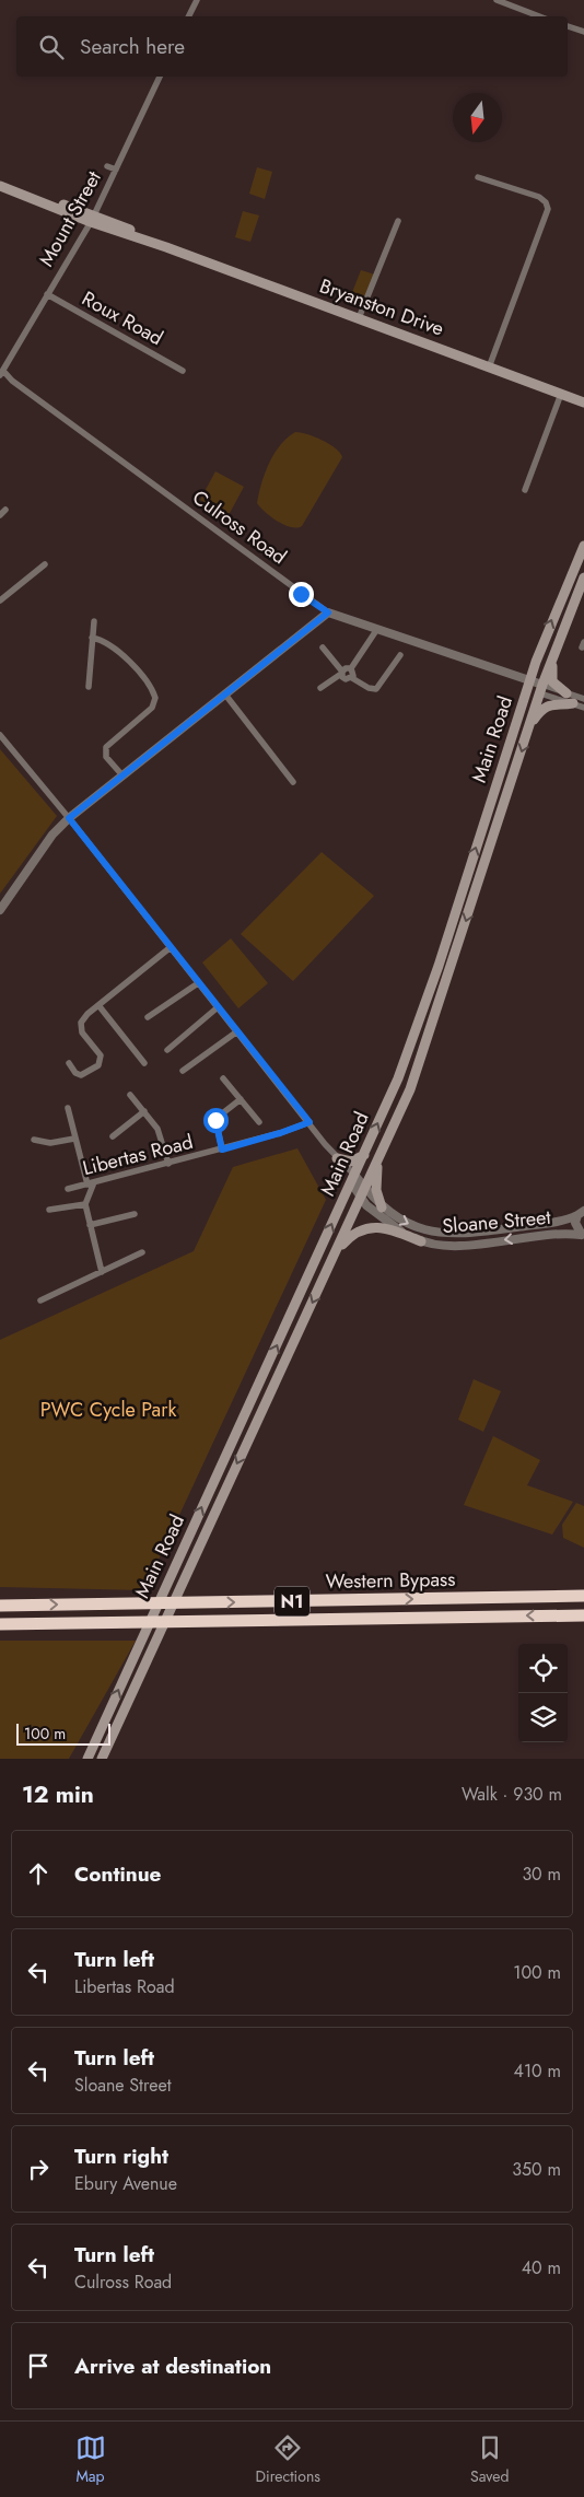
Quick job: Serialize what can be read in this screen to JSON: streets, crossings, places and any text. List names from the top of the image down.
{
  "streets": {
    "highway": ["Western Bypass", "N1"],
    "main road": ["Bryanston Drive", "Main Road"],
    "street": [
      "Mount Street",
      "Roux Road",
      "Culross Road",
      "Libertas Road",
      "Sloane Street"
    ]
  },
  "crossings": [
    ["Mount Street", "Bryanston Drive"],
    ["Mount Street", "Roux Road"],
    ["Mount Street", "Culross Road"],
    ["Culross Road", "Main Road"],
    ["Main Road", "Sloane Street"],
    ["Libertas Road", "Sloane Street"]
  ],
  "parks": ["PWC Cycle Park"],
  "scale_bar": "100 m",
  "north": "bottom",
  "page": {
    "search": "Search here",
    "scale": "100 m",
    "heading": ["12 min", "Walk · 930 m"],
    "list": [
      ["Continue", "30 m"],
      ["Turn left", "Libertas Road", "100 m"],
      ["Turn left", "Sloane Street", "410 m"],
      ["Turn right", "Ebury Avenue", "350 m"],
      ["Turn left", "Culross Road", "40 m"],
      "Arrive at destination"
    ],
    "nav": ["Map", "Directions", "Saved"]
  }
}
